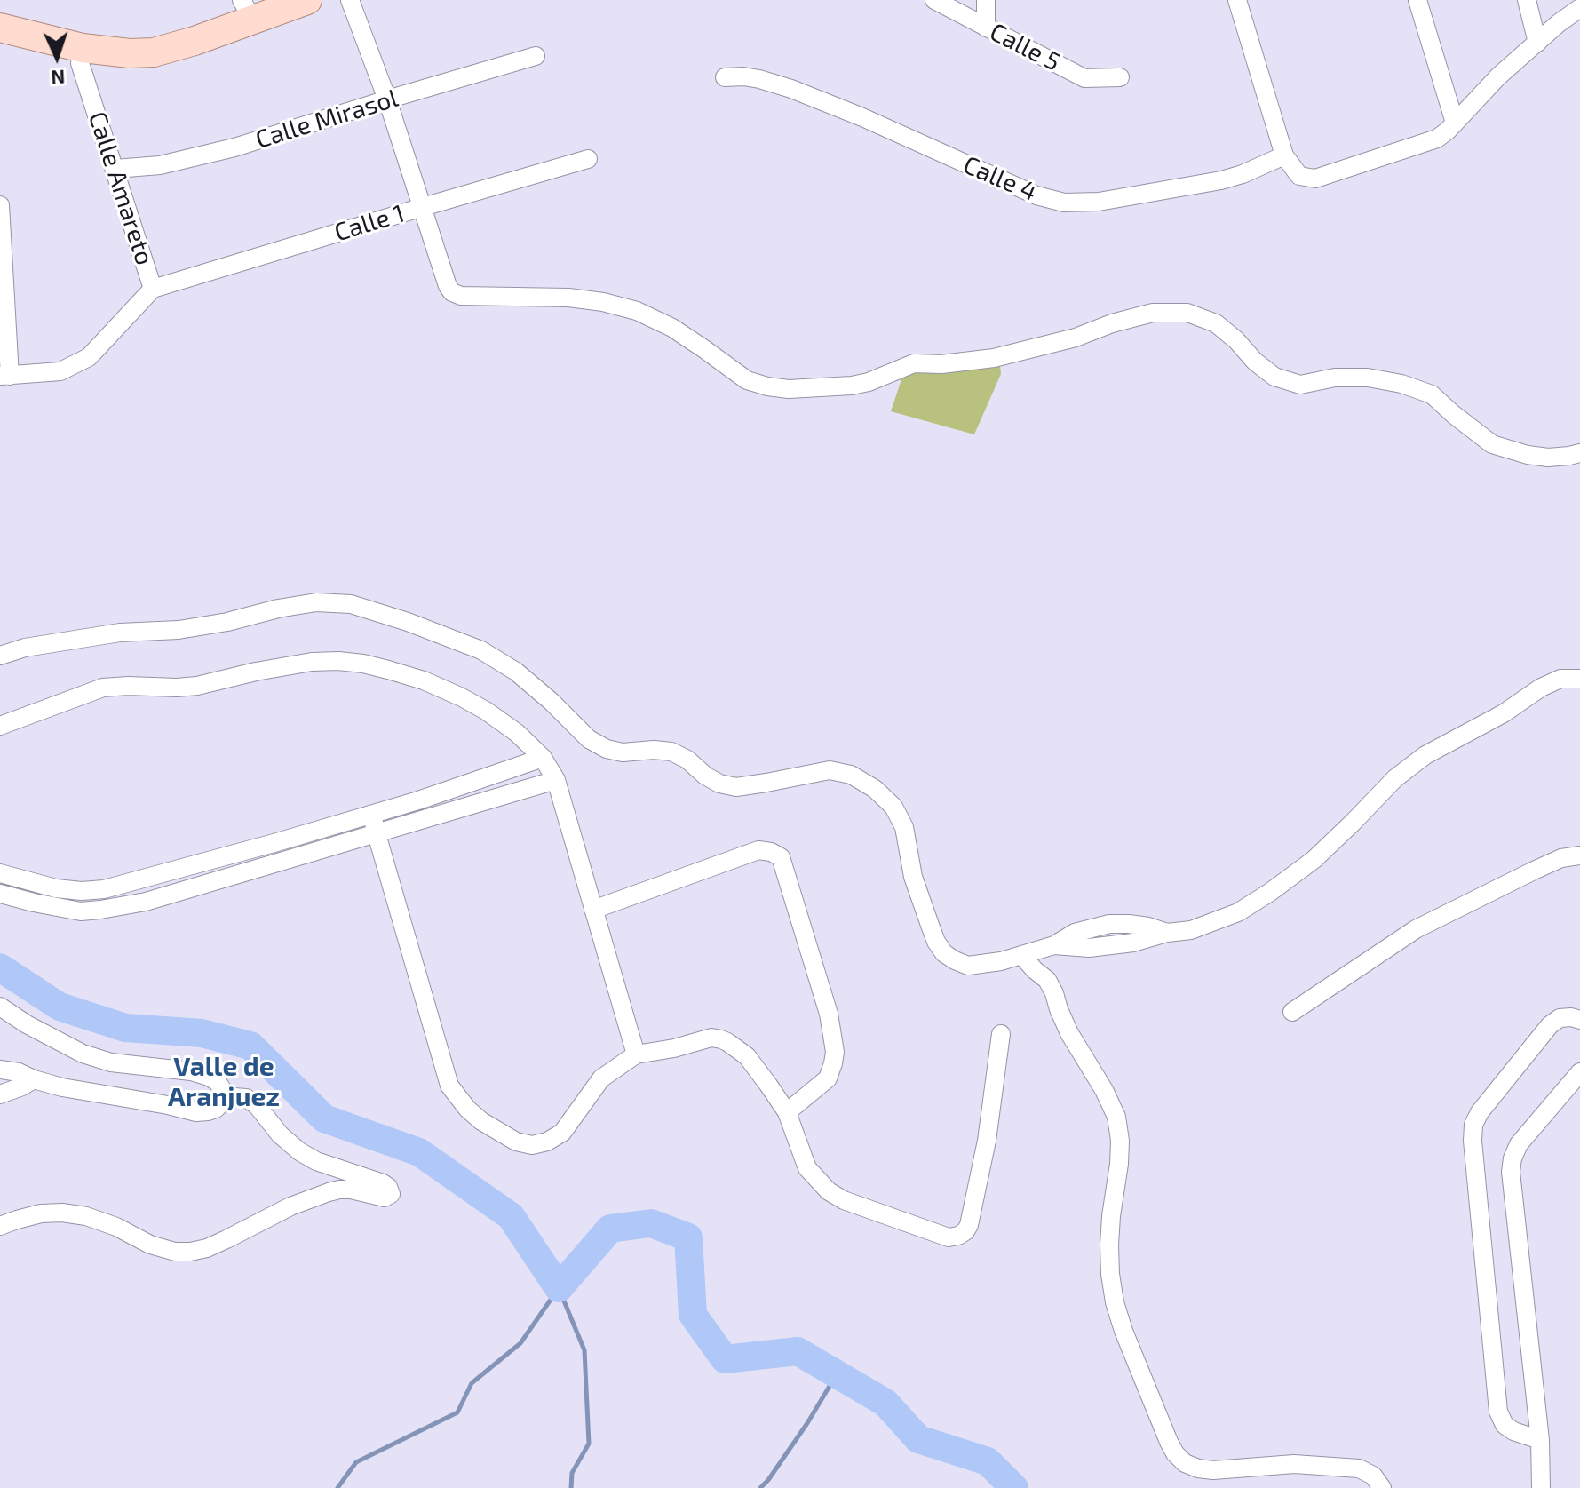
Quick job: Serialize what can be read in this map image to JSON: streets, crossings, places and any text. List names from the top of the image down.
{
  "streets": {
    "street": [
      "Calle 5",
      "Calle Mirasol",
      "Calle 4",
      "Calle Amareto",
      "Calle 1"
    ]
  },
  "crossings": [
    ["Calle Mirasol", "Calle Amareto"],
    ["Calle Amareto", "Calle 1"]
  ],
  "districts": ["Valle de Aranjuez"],
  "north": "bottom"
}
